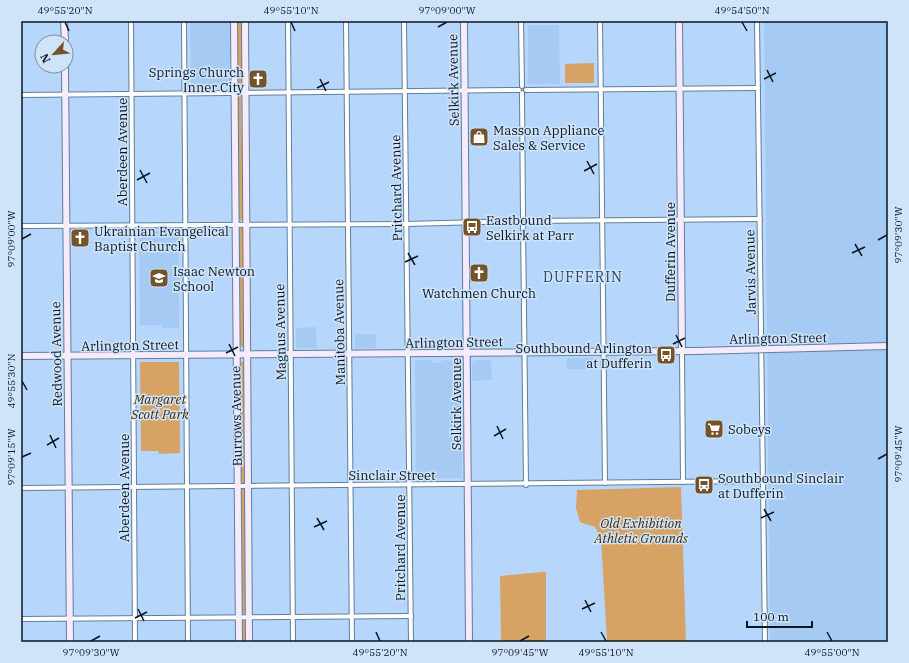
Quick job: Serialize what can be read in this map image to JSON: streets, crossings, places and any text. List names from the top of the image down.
{
  "streets": {
    "street": [
      "Selkirk Avenue",
      "Aberdeen Avenue",
      "Pritchard Avenue",
      "Dufferin Avenue",
      "Jarvis Avenue",
      "Magnus Avenue",
      "Manitoba Avenue",
      "Arlington Street",
      "Redwood Avenue",
      "Burrows Avenue",
      "Sinclair Street"
    ]
  },
  "crossings": [
    ["Selkirk Avenue", "Arlington Street"],
    ["Selkirk Avenue", "Sinclair Street"],
    ["Aberdeen Avenue", "Arlington Street"],
    ["Aberdeen Avenue", "Sinclair Street"],
    ["Pritchard Avenue", "Arlington Street"],
    ["Pritchard Avenue", "Sinclair Street"],
    ["Dufferin Avenue", "Arlington Street"],
    ["Dufferin Avenue", "Sinclair Street"],
    ["Jarvis Avenue", "Sinclair Street"],
    ["Magnus Avenue", "Arlington Street"],
    ["Magnus Avenue", "Sinclair Street"],
    ["Manitoba Avenue", "Arlington Street"],
    ["Manitoba Avenue", "Sinclair Street"],
    ["Arlington Street", "Redwood Avenue"],
    ["Arlington Street", "Burrows Avenue"],
    ["Redwood Avenue", "Sinclair Street"],
    ["Burrows Avenue", "Sinclair Street"]
  ],
  "districts": ["DUFFERIN"],
  "parks": ["Margaret Scott Park", "Old Exhibition Athletic Grounds"],
  "places": {
    "church": ["Springs Church Inner City", "Ukrainian Evangelical Baptist Church", "Watchmen Church"],
    "shop": ["Masson Appliance Sales & Service"],
    "bus stop": ["Eastbound Selkirk at Parr", "Southbound Arlington at Dufferin", "Southbound Sinclair at Dufferin"],
    "school or university": ["Isaac Newton School"],
    "supermarket": ["Sobeys"]
  },
  "scale_bar": "100 m",
  "north": "bottom left",
  "coordinates": [
    "49°55'20\"N",
    "49°55'10\"N",
    "97°09'00\"W",
    "49°54'50\"N",
    "97°09'30\"W",
    "49°55'30\"N",
    "97°09'45\"W",
    "97°09'15\"W",
    "49°55'00\"N"
  ]
}
